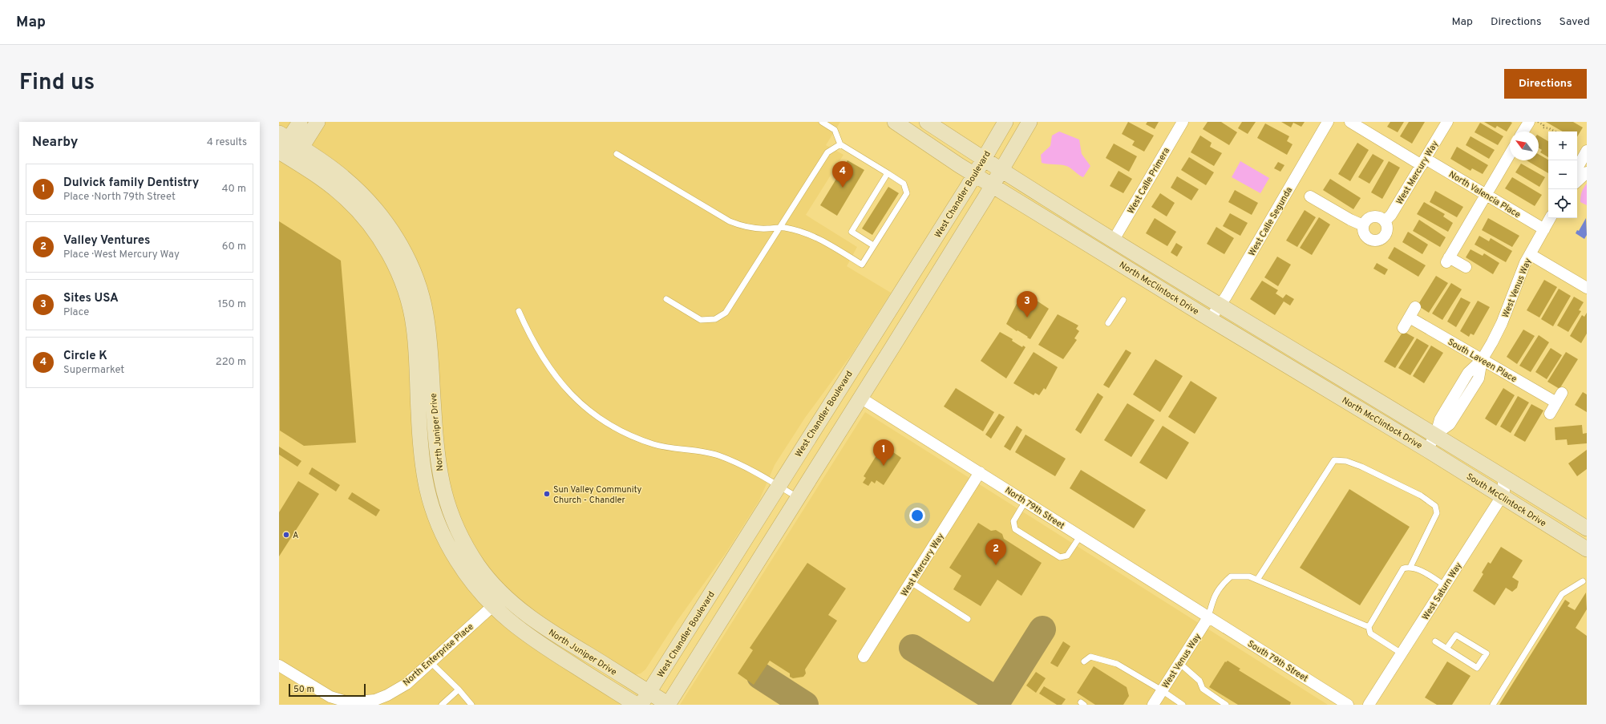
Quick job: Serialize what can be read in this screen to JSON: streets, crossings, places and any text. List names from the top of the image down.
{
  "streets": {
    "main road": [
      "West Chandler Boulevard",
      "North McClintock Drive",
      "North Juniper Drive",
      "South McClintock Drive"
    ],
    "street": [
      "West Mercury Way",
      "West Calle Primera",
      "North Valencia Place",
      "West Calle Segunda",
      "West Venus Way",
      "South Laveen Place",
      "North 79th Street",
      "West Saturn Way",
      "North Enterprise Place",
      "South 79th Street"
    ]
  },
  "crossings": [
    ["West Mercury Way", "North Valencia Place"],
    ["West Mercury Way", "North 79th Street"],
    ["West Calle Primera", "North McClintock Drive"],
    ["West Chandler Boulevard", "North McClintock Drive"],
    ["West Chandler Boulevard", "North Juniper Drive"],
    ["North Valencia Place", "West Venus Way"],
    ["West Calle Segunda", "North McClintock Drive"],
    ["North McClintock Drive", "West Venus Way"],
    ["North McClintock Drive", "South McClintock Drive"],
    ["West Venus Way", "South Laveen Place"],
    ["West Venus Way", "South McClintock Drive"],
    ["West Venus Way", "North 79th Street"],
    ["West Venus Way", "South 79th Street"],
    ["North Juniper Drive", "North Enterprise Place"],
    ["South McClintock Drive", "West Saturn Way"],
    ["North 79th Street", "South 79th Street"]
  ],
  "places": ["Sun Valley Community Church - Chandler", "A"],
  "scale_bar": "50 m",
  "north": "top left",
  "page": {
    "header": "Map",
    "nav": ["Map", "Directions", "Saved"],
    "title": "Find us",
    "buttons": "Directions",
    "heading": ["Nearby", "4 results"],
    "map_buttons": ["+", "−"],
    "pins": [
      "4",
      "3",
      "1",
      "2"
    ],
    "list": [
      {
        "mark": "1",
        "name": "Dulvick family Dentistry",
        "note": "Place · North 79th Street",
        "value": "40 m"
      },
      {
        "mark": "2",
        "name": "Valley Ventures",
        "note": "Place · West Mercury Way",
        "value": "60 m"
      },
      {
        "mark": "3",
        "name": "Sites USA",
        "note": "Place",
        "value": "150 m"
      },
      {
        "mark": "4",
        "name": "Circle K",
        "note": "Supermarket",
        "value": "220 m"
      }
    ],
    "scale": "50 m"
  }
}
